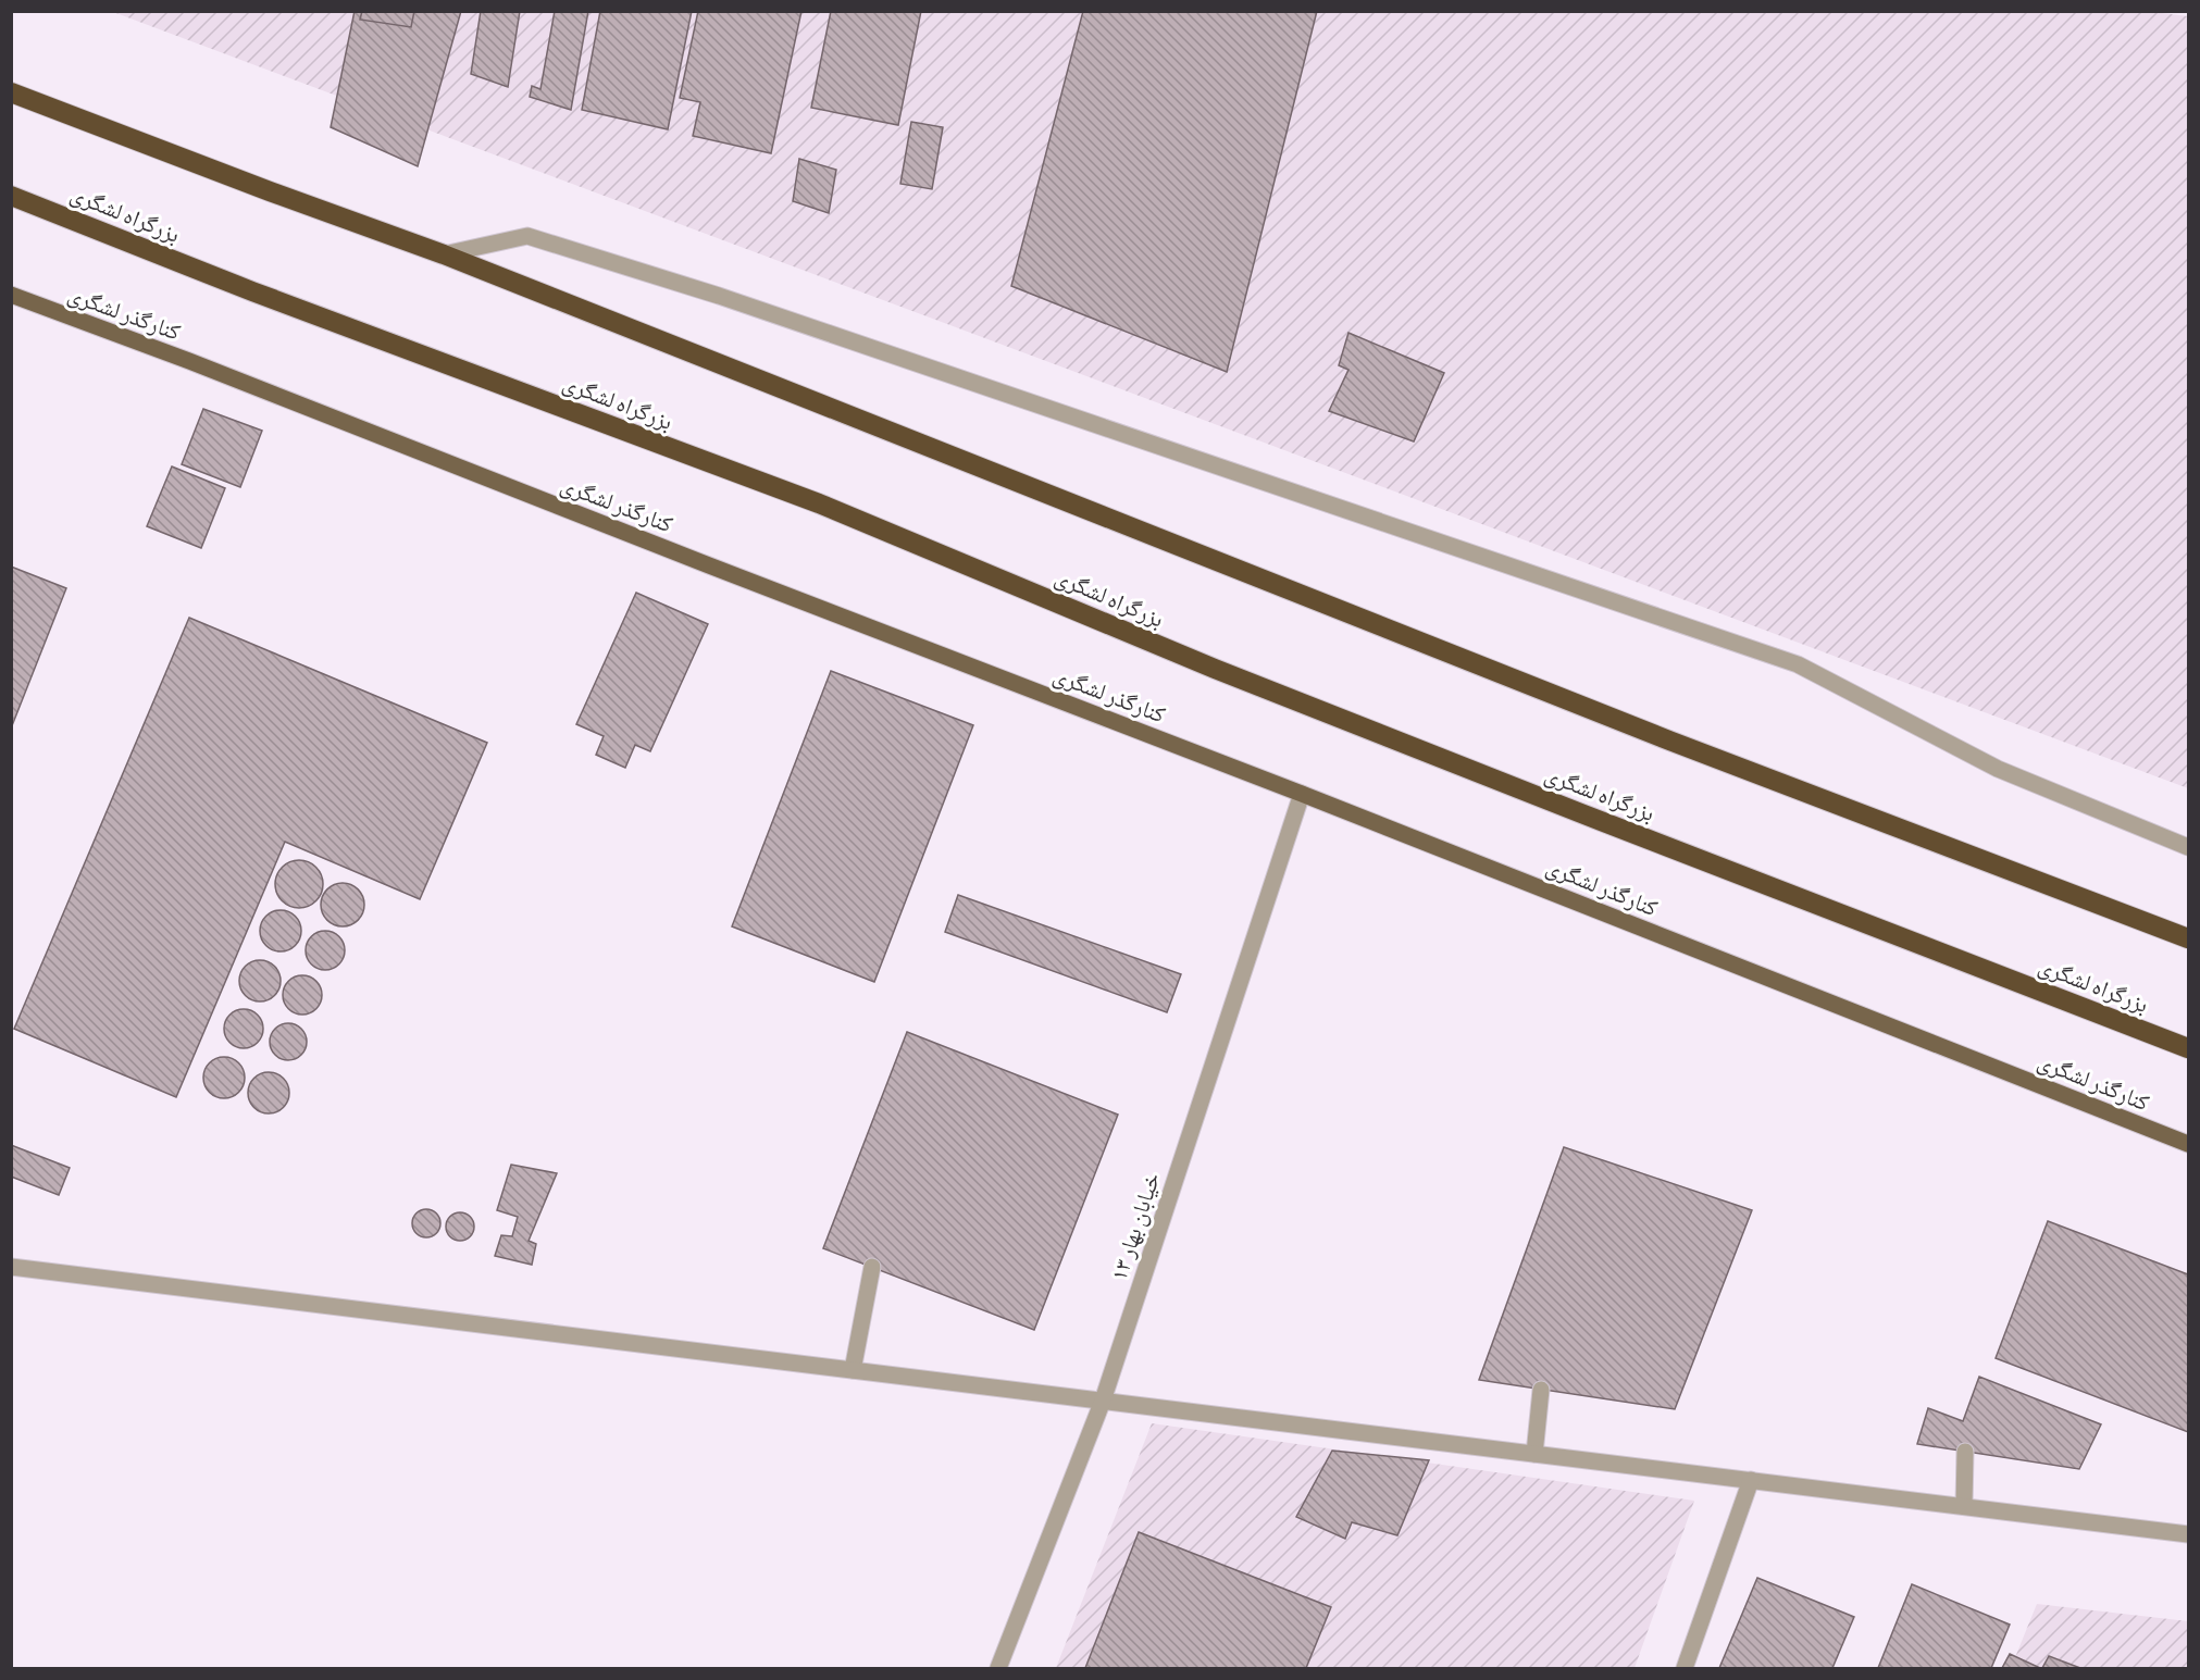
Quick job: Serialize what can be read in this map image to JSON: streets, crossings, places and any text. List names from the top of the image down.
{
  "streets": {
    "highway": ["بزرگراه لشگری"],
    "main road": ["کنارگذر لشگری"],
    "street": ["خیابان بهار ۱۳"]
  },
  "crossings": [
    ["کنارگذر لشگری", "خیابان بهار ۱۳"]
  ]
}
